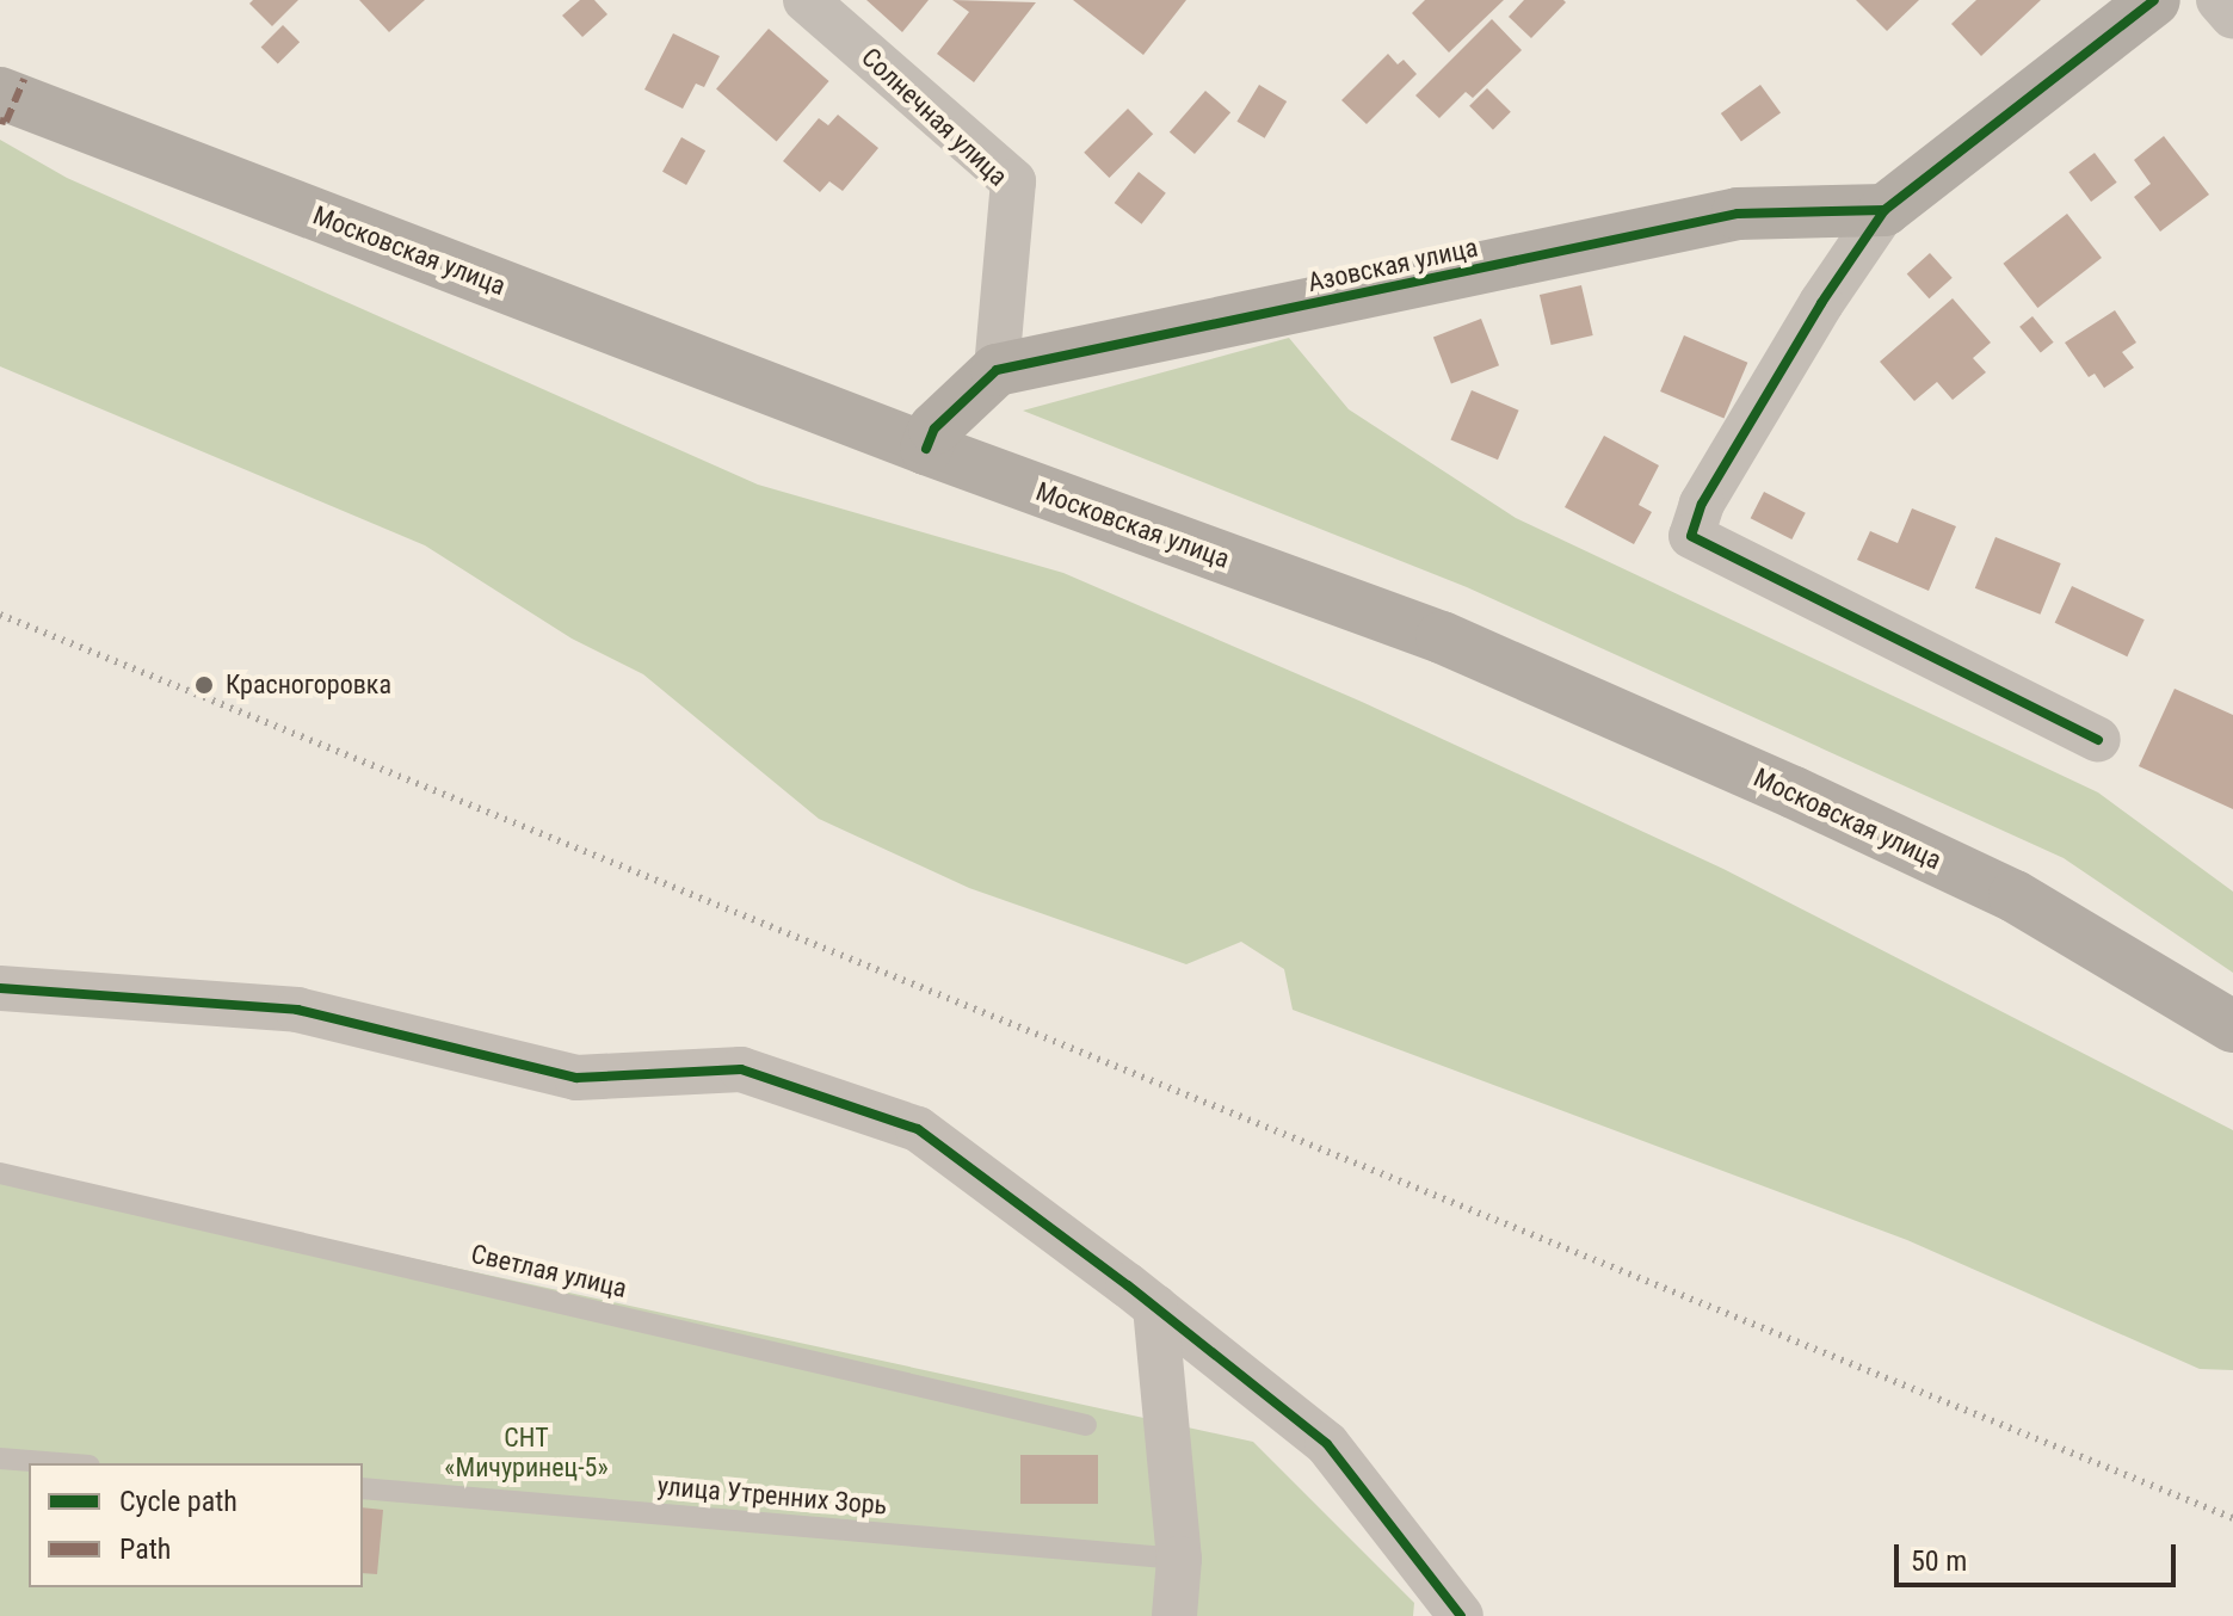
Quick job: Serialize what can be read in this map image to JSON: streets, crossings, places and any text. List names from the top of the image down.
{
  "streets": {
    "main road": ["Московская улица", "Азовская улица"],
    "street": ["Солнечная улица"],
    "lane": ["Светлая улица", "улица Утренних Зорь"]
  },
  "crossings": [
    ["Солнечная улица", "Азовская улица"]
  ],
  "parks": ["СНТ «Мичуринец-5»"],
  "places": ["Красногоровка"],
  "legend": ["Cycle path", "Path"],
  "scale_bar": "50 m"
}
